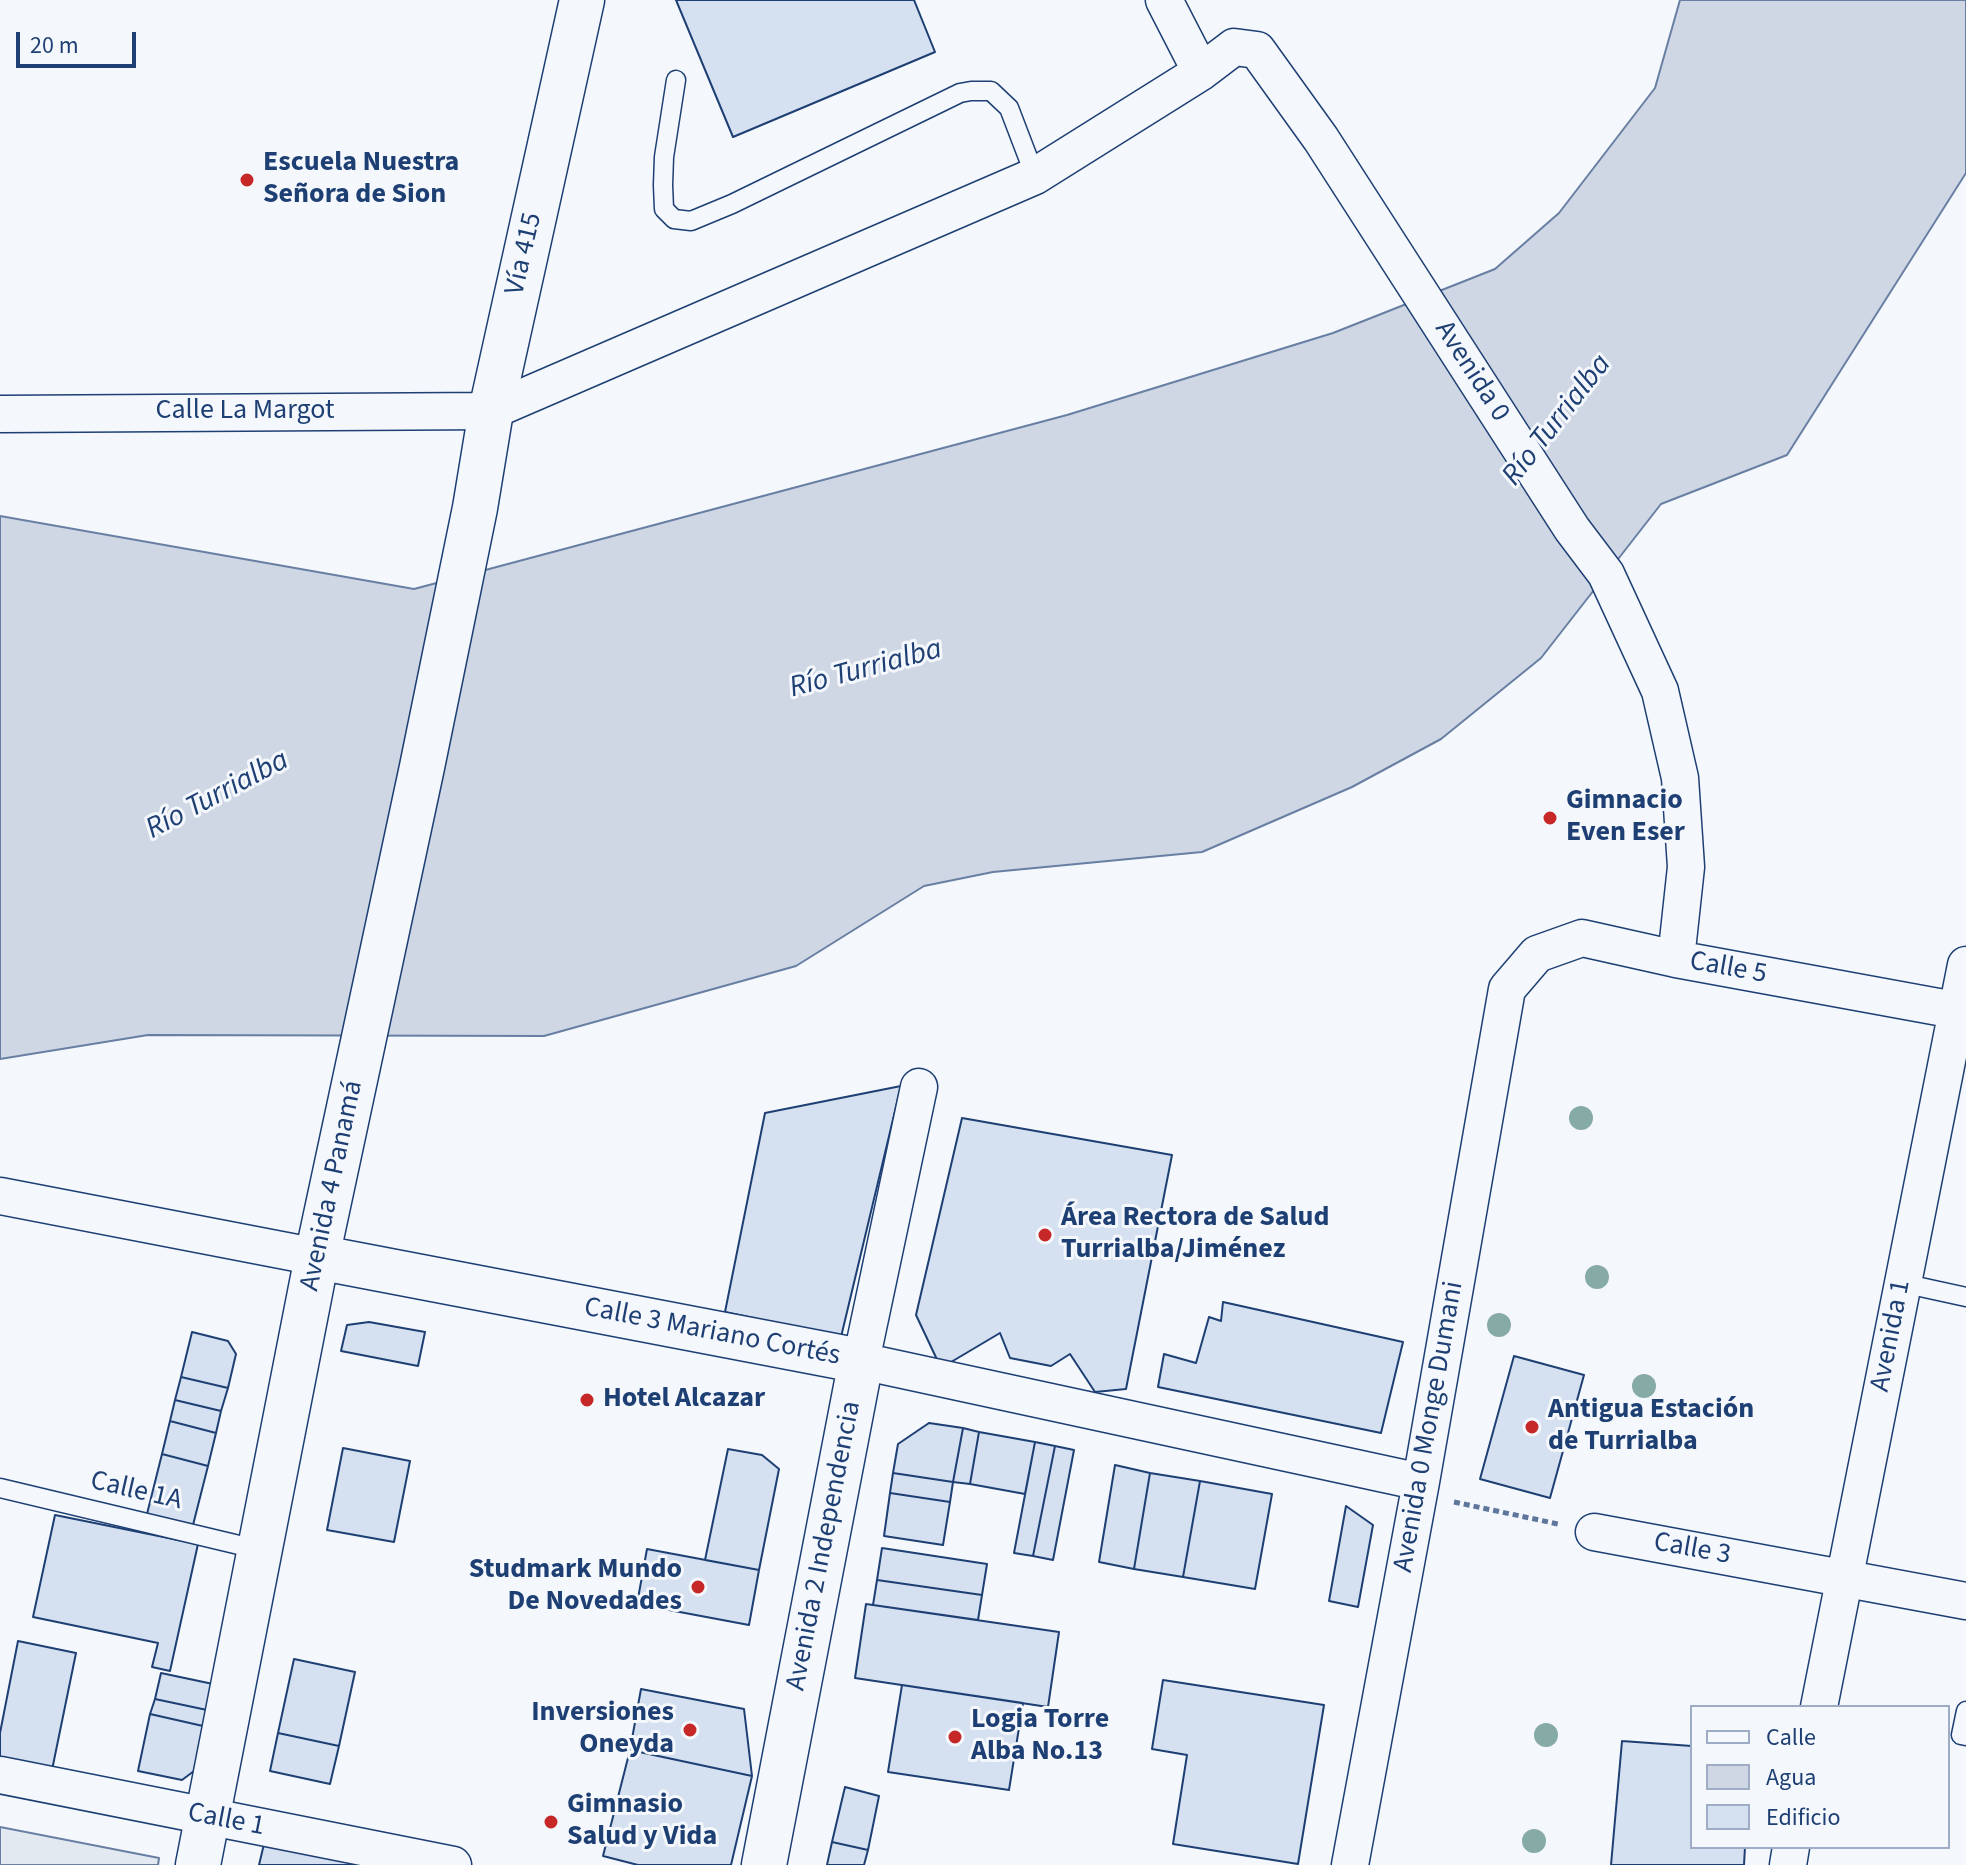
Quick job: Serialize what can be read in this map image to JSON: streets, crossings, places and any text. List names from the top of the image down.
{
  "streets": {
    "street": [
      "Vía 415",
      "Avenida 0",
      "Calle La Margot",
      "Calle 5",
      "Avenida 4 Panamá",
      "Calle 3 Mariano Cortés",
      "Avenida 1",
      "Avenida 0 Monge Dumani",
      "Avenida 2 Independencia",
      "Calle 3",
      "Calle 1"
    ],
    "lane": ["Calle 1A"]
  },
  "crossings": [
    ["Vía 415", "Avenida 0"],
    ["Vía 415", "Calle La Margot"],
    ["Vía 415", "Avenida 4 Panamá"],
    ["Avenida 0", "Calle La Margot"],
    ["Avenida 0", "Calle 5"],
    ["Calle 5", "Avenida 1"],
    ["Calle 5", "Avenida 0 Monge Dumani"],
    ["Avenida 4 Panamá", "Calle 3 Mariano Cortés"],
    ["Avenida 4 Panamá", "Calle 1A"],
    ["Avenida 4 Panamá", "Calle 1"],
    ["Calle 3 Mariano Cortés", "Avenida 0 Monge Dumani"],
    ["Calle 3 Mariano Cortés", "Avenida 2 Independencia"],
    ["Avenida 1", "Calle 3"]
  ],
  "water": ["Río Turrialba"],
  "places": [
    "Escuela Nuestra Señora de Sion",
    "Gimnacio Even Eser",
    "Área Rectora de Salud Turrialba/Jiménez",
    "Hotel Alcazar",
    "Antigua Estación de Turrialba",
    "Studmark Mundo De Novedades",
    "Inversiones Oneyda",
    "Logia Torre Alba No.13",
    "Gimnasio Salud y Vida"
  ],
  "legend": ["Calle", "Agua", "Edificio"],
  "scale_bar": "20 m"
}
